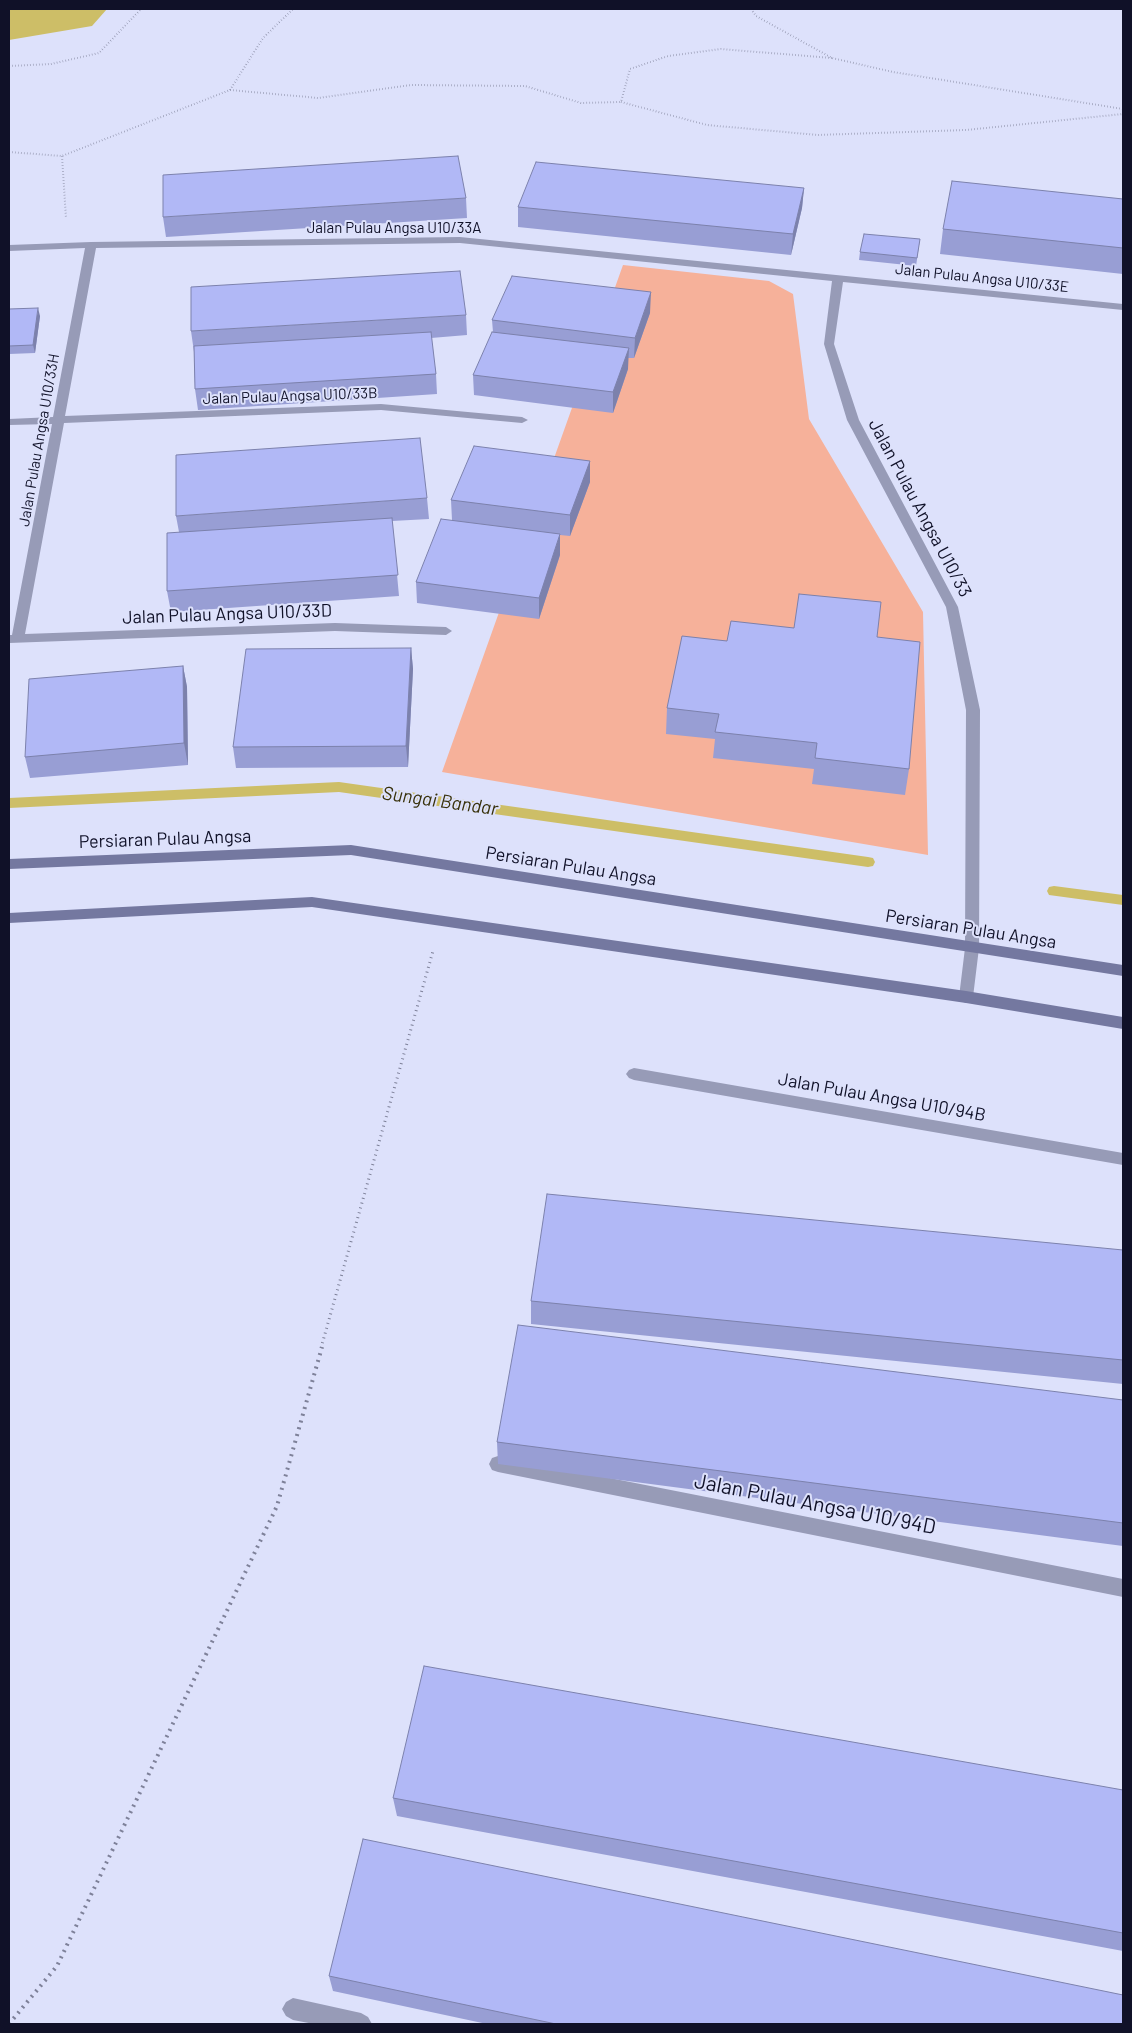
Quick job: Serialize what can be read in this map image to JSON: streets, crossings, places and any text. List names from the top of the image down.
{
  "streets": {
    "street": [
      "Jalan Pulau Angsa U10/33A",
      "Jalan Pulau Angsa U10/33E",
      "Jalan Pulau Angsa U10/33B",
      "Jalan Pulau Angsa U10/33H",
      "Jalan Pulau Angsa U10/33",
      "Jalan Pulau Angsa U10/33D",
      "Persiaran Pulau Angsa",
      "Jalan Pulau Angsa U10/94B",
      "Jalan Pulau Angsa U10/94D"
    ]
  },
  "crossings": [
    ["Jalan Pulau Angsa U10/33A", "Jalan Pulau Angsa U10/33E"],
    ["Jalan Pulau Angsa U10/33A", "Jalan Pulau Angsa U10/33H"],
    ["Jalan Pulau Angsa U10/33A", "Jalan Pulau Angsa U10/33"],
    ["Jalan Pulau Angsa U10/33E", "Jalan Pulau Angsa U10/33"],
    ["Jalan Pulau Angsa U10/33B", "Jalan Pulau Angsa U10/33H"],
    ["Jalan Pulau Angsa U10/33H", "Jalan Pulau Angsa U10/33D"],
    ["Jalan Pulau Angsa U10/33", "Persiaran Pulau Angsa"]
  ],
  "water": ["Sungai Bandar"]
}
